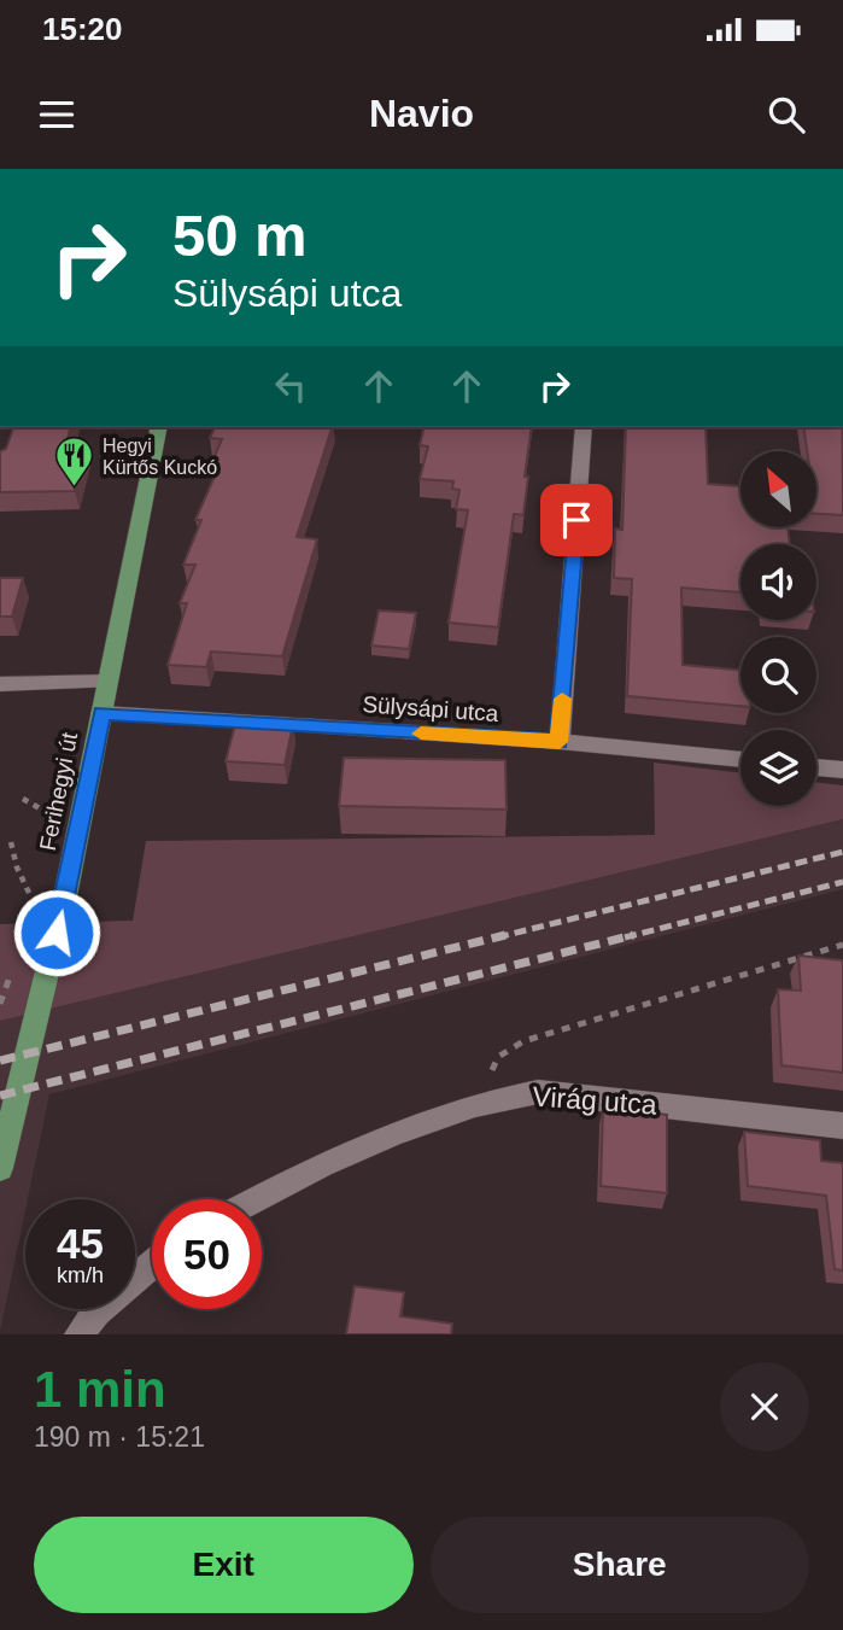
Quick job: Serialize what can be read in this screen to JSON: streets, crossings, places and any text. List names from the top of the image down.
{
  "streets": {
    "main road": ["Ferihegyi út"],
    "street": ["Sülysápi utca", "Virág utca"]
  },
  "crossings": [
    ["Sülysápi utca", "Ferihegyi út"]
  ],
  "places": {
    "restaurant": ["Hegyi Kürtős Kuckó"]
  },
  "north": "top left",
  "page": {
    "status": "15:20",
    "header": "Navio",
    "turn": ["50 m", "Sülysápi utca"],
    "speed": "45 km/h",
    "limit": "50",
    "heading": ["1 min", "190 m · 15:21"],
    "buttons": ["Exit", "Share"]
  }
}
